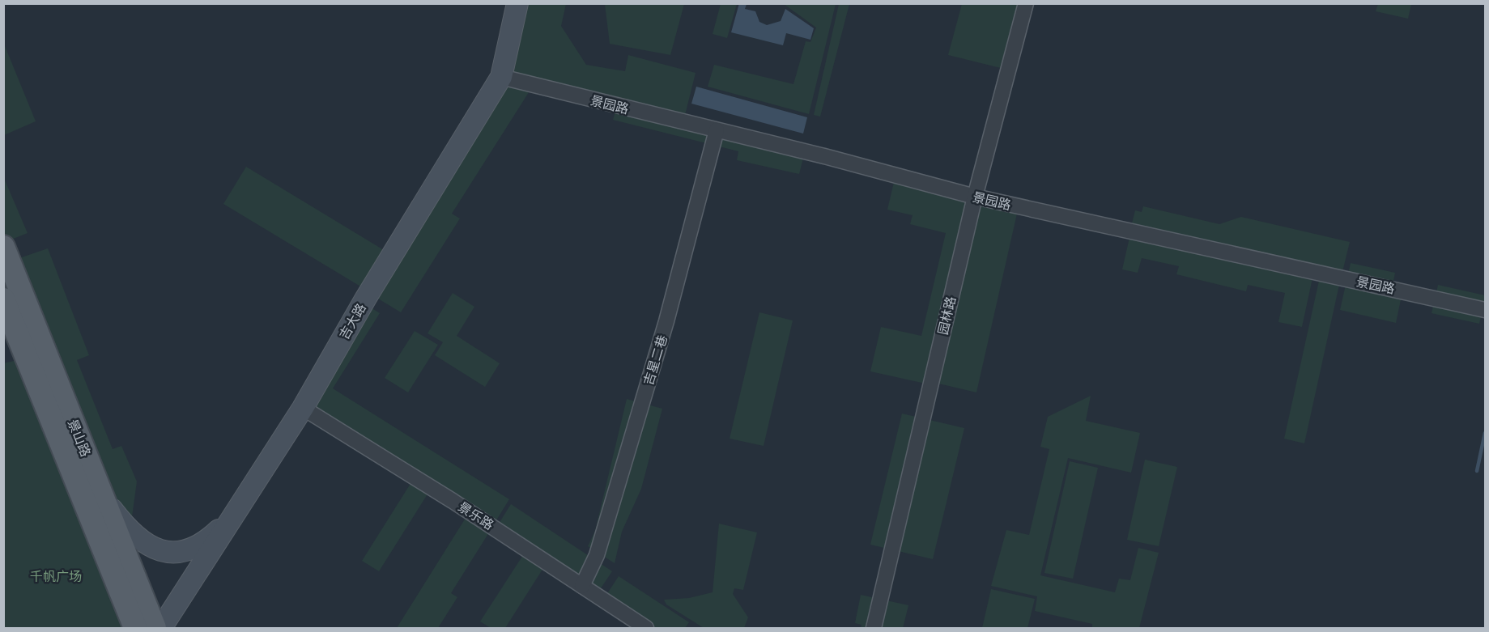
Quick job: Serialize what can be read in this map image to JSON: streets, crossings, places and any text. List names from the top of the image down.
{
  "streets": {
    "main road": ["吉大路", "景山路"],
    "street": [
      "景园路",
      "园林路",
      "吉星二巷",
      "景乐路"
    ]
  },
  "crossings": [
    ["景园路", "园林路"],
    ["景园路", "吉大路"],
    ["景园路", "吉星二巷"],
    ["吉大路", "景乐路"],
    ["吉星二巷", "景乐路"]
  ],
  "parks": ["千帆广场"]
}
